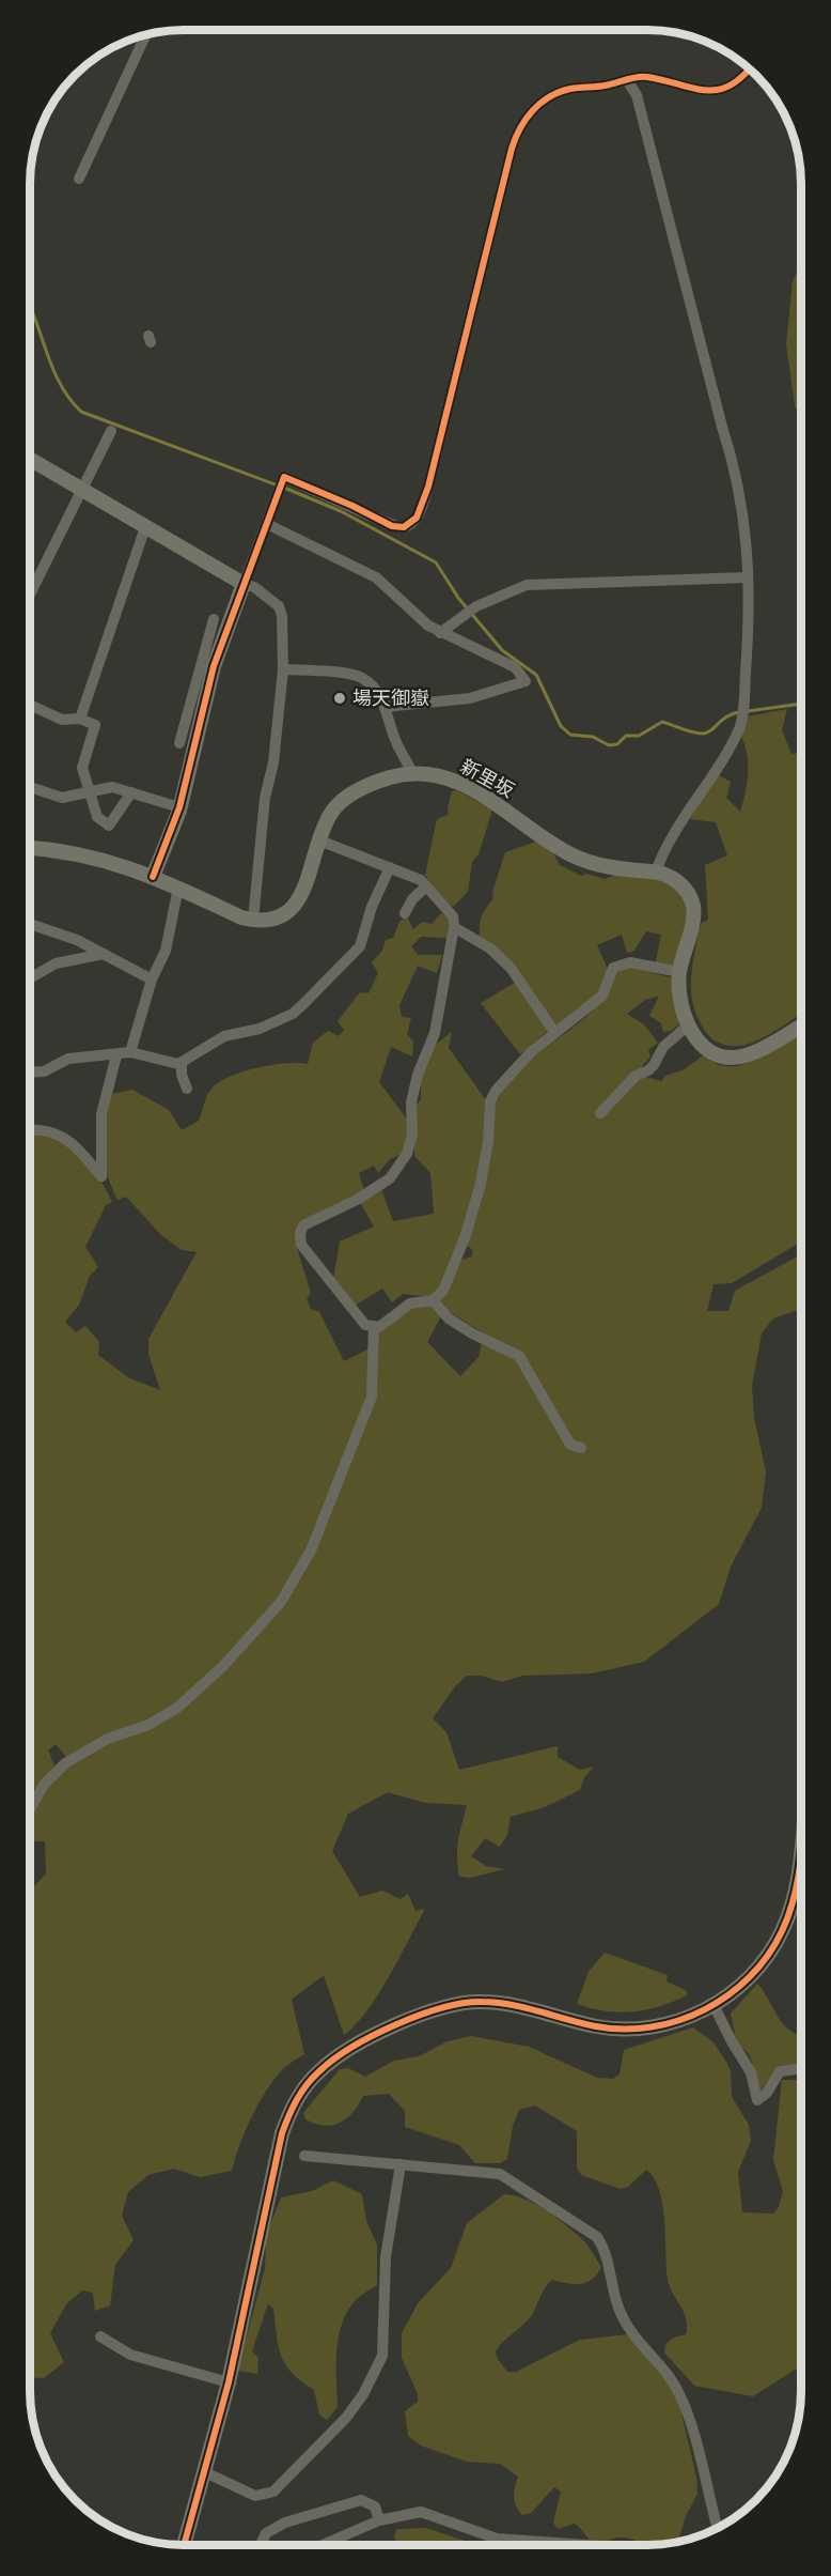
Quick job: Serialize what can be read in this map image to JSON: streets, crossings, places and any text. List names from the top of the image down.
{
  "streets": {
    "street": ["新里坂"]
  },
  "places": ["場天御嶽"]
}
